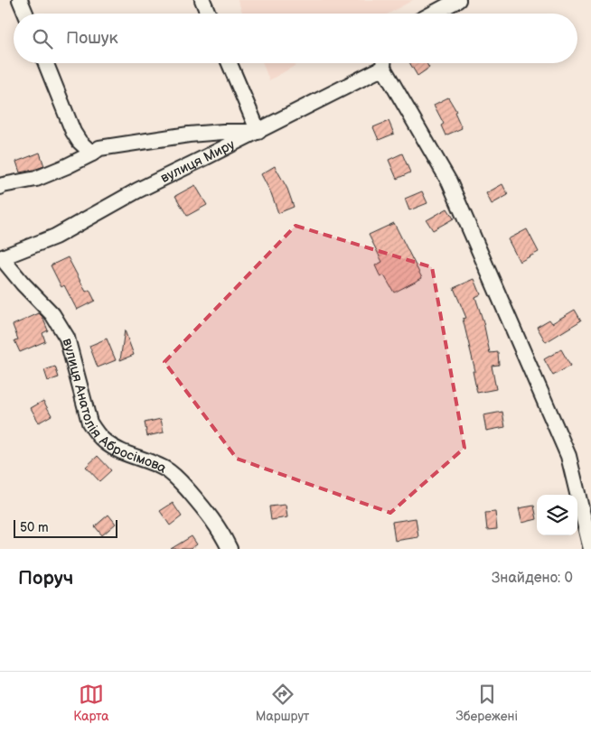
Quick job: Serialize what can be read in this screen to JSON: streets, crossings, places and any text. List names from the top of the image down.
{
  "streets": {
    "street": ["вулиця Миру", "вулиця Анатолія Абросімова"]
  },
  "crossings": [
    ["вулиця Миру", "вулиця Анатолія Абросімова"]
  ],
  "scale_bar": "50 m",
  "page": {
    "search": "Пошук",
    "scale": "50 m",
    "heading": ["Поруч", "Знайдено: 0"],
    "nav": ["Карта", "Маршрут", "Збережені"]
  }
}
